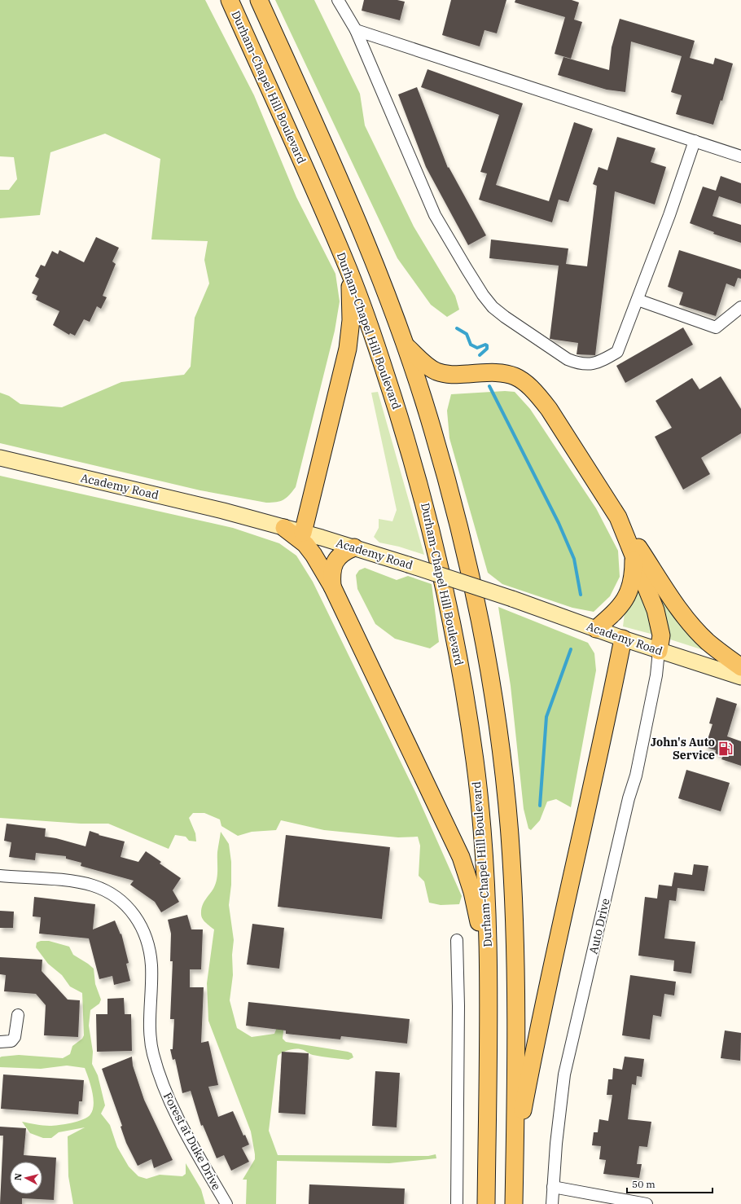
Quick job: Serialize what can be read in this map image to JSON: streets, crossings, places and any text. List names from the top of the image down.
{
  "streets": {
    "main road": ["Durham-Chapel Hill Boulevard", "Academy Road"],
    "street": ["Auto Drive", "Forest at Duke Drive"]
  },
  "crossings": [
    ["Academy Road", "Auto Drive"]
  ],
  "places": {
    "fuel station": ["John's Auto Service"]
  },
  "scale_bar": "50 m",
  "north": "left"
}
